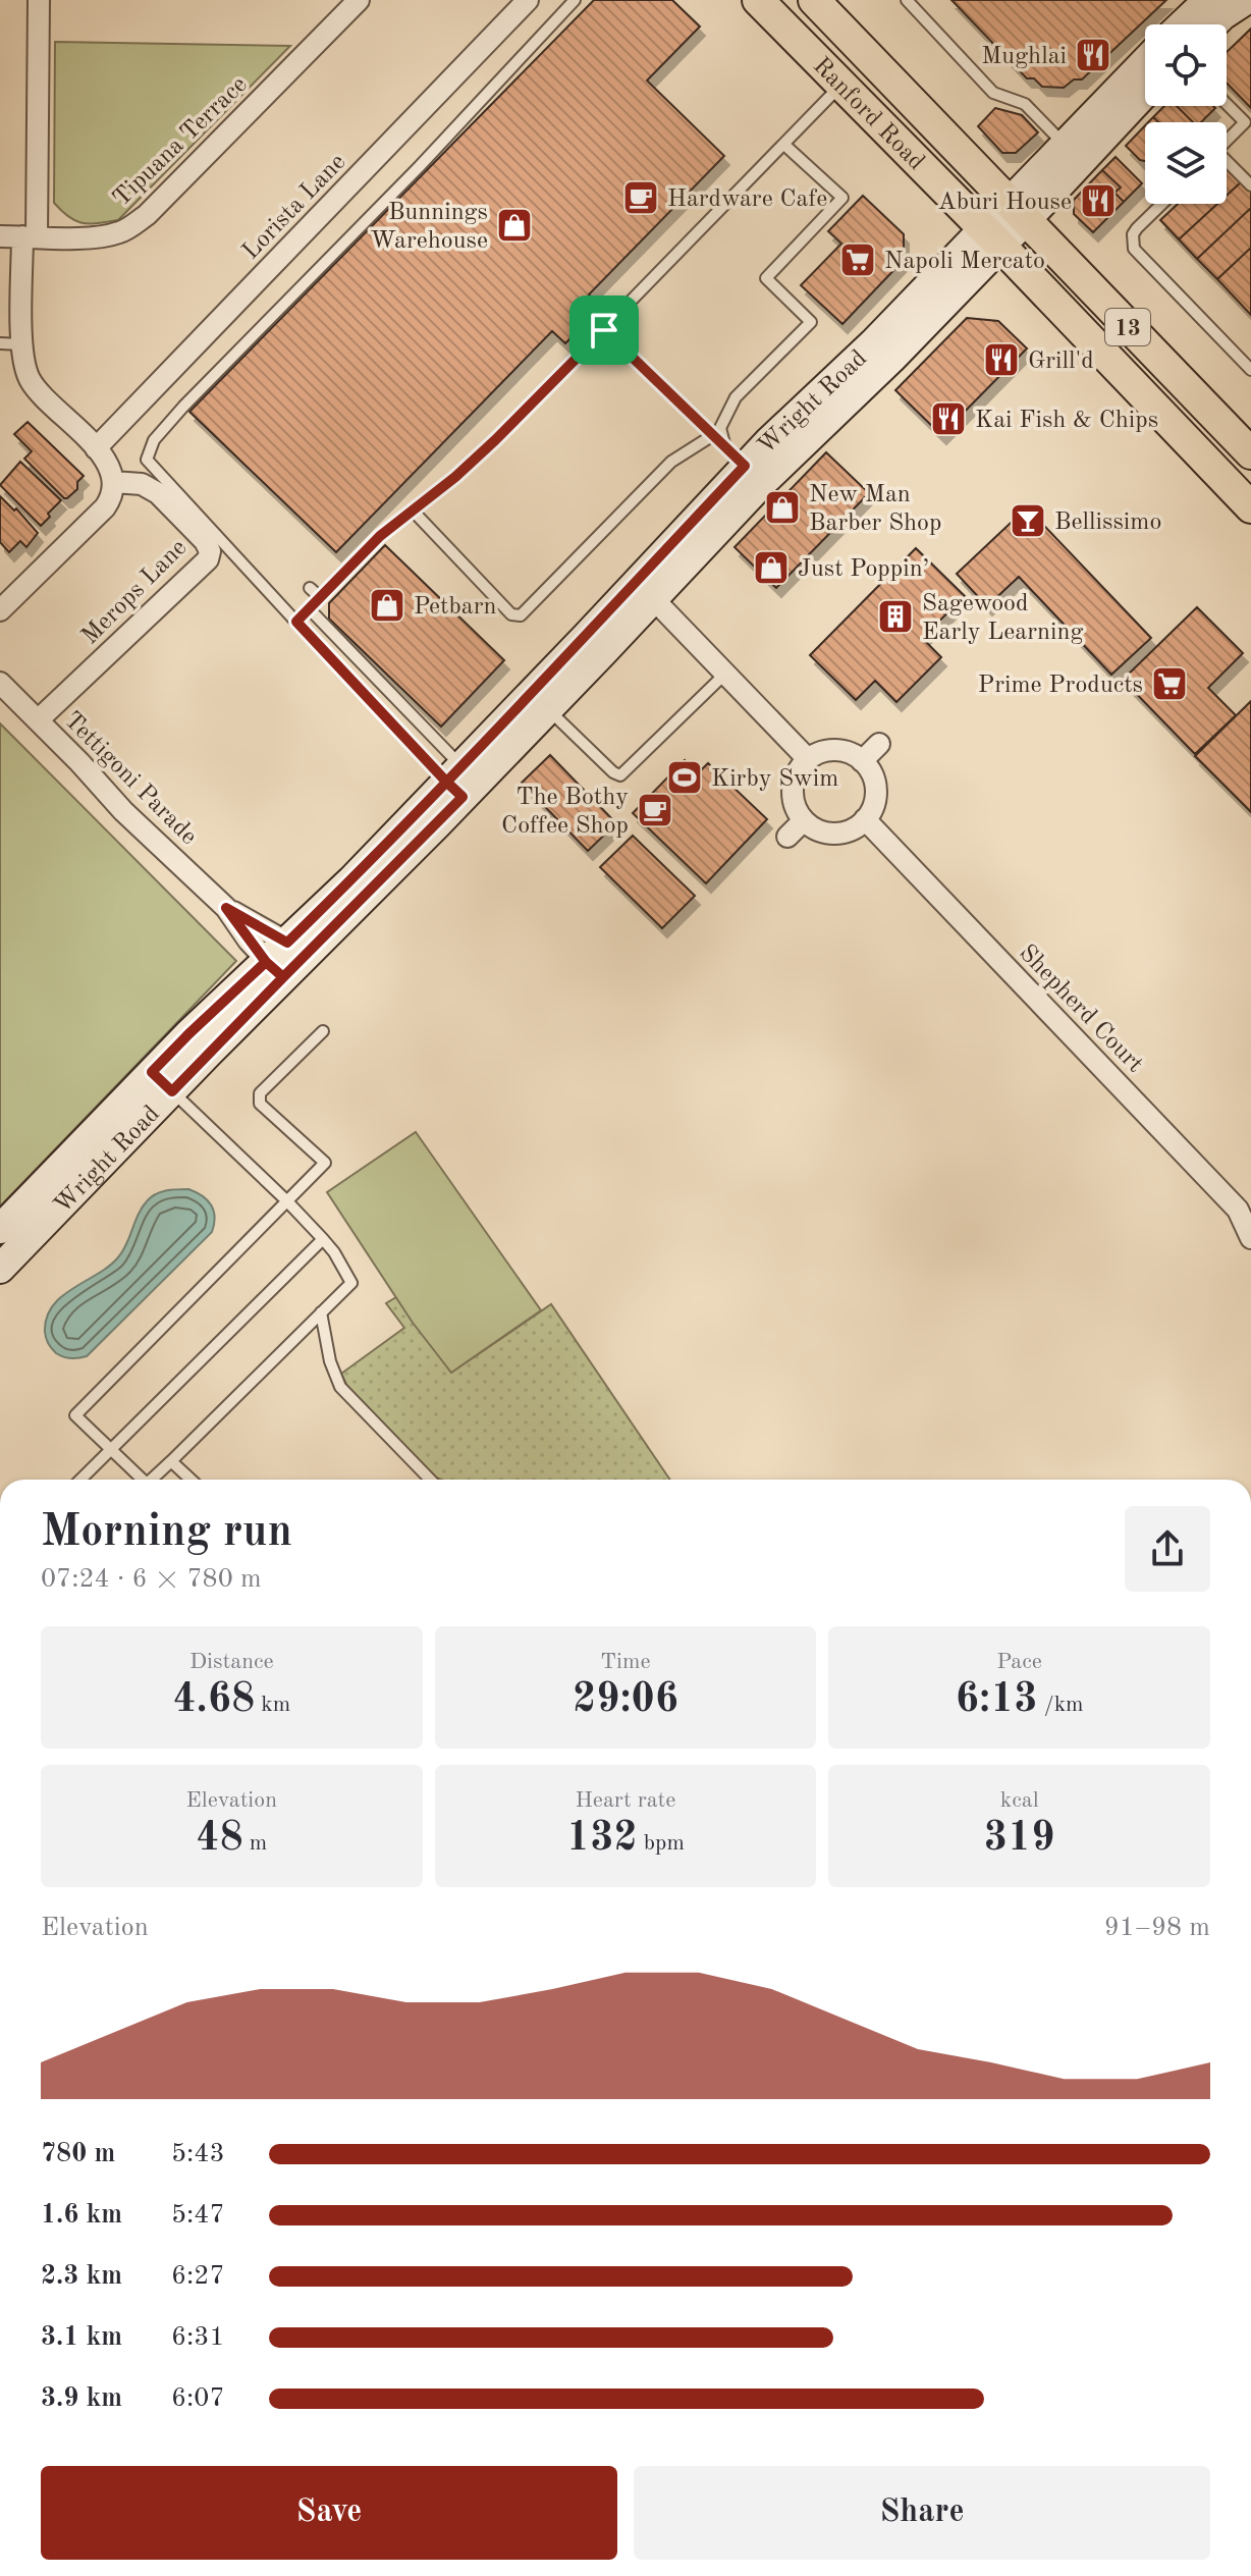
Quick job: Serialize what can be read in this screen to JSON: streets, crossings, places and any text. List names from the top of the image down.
{
  "streets": {
    "main road": ["Ranford Road", "13"],
    "street": [
      "Tipuana Terrace",
      "Lorista Lane",
      "Wright Road",
      "Merops Lane",
      "Tettigoni Parade",
      "Shepherd Court"
    ]
  },
  "crossings": [
    ["Ranford Road", "Wright Road"],
    ["Wright Road", "Tettigoni Parade"],
    ["Merops Lane", "Tettigoni Parade"]
  ],
  "places": {
    "restaurant": [
      "Mughlai",
      "Aburi House",
      "Grill'd",
      "Kai Fish & Chips"
    ],
    "cafe": ["Hardware Cafe", "The Bothy Coffee Shop"],
    "shop": [
      "Bunnings Warehouse",
      "New Man Barber Shop",
      "Just Poppin’",
      "Petbarn"
    ],
    "supermarket": ["Napoli Mercato", "Prime Products"],
    "bar": ["Bellissimo"],
    "building": ["Sagewood Early Learning"],
    "sports": ["Kirby Swim"]
  },
  "page": {
    "heading": ["Morning run", "07:24 · 6 × 780 m"],
    "stats": [
      ["Distance", "4.68 km"],
      ["Time", "29:06"],
      ["Pace", "6:13 /km"],
      ["Elevation", "48 m"],
      ["Heart rate", "132 bpm"],
      ["kcal", "319"]
    ],
    "chart": ["Elevation", "91–98 m"],
    "list": [
      {
        "name": "780 m",
        "note": "5:43"
      },
      {
        "name": "1.6 km",
        "note": "5:47"
      },
      {
        "name": "2.3 km",
        "note": "6:27"
      },
      {
        "name": "3.1 km",
        "note": "6:31"
      },
      {
        "name": "3.9 km",
        "note": "6:07"
      }
    ],
    "buttons": ["Save", "Share"]
  }
}
